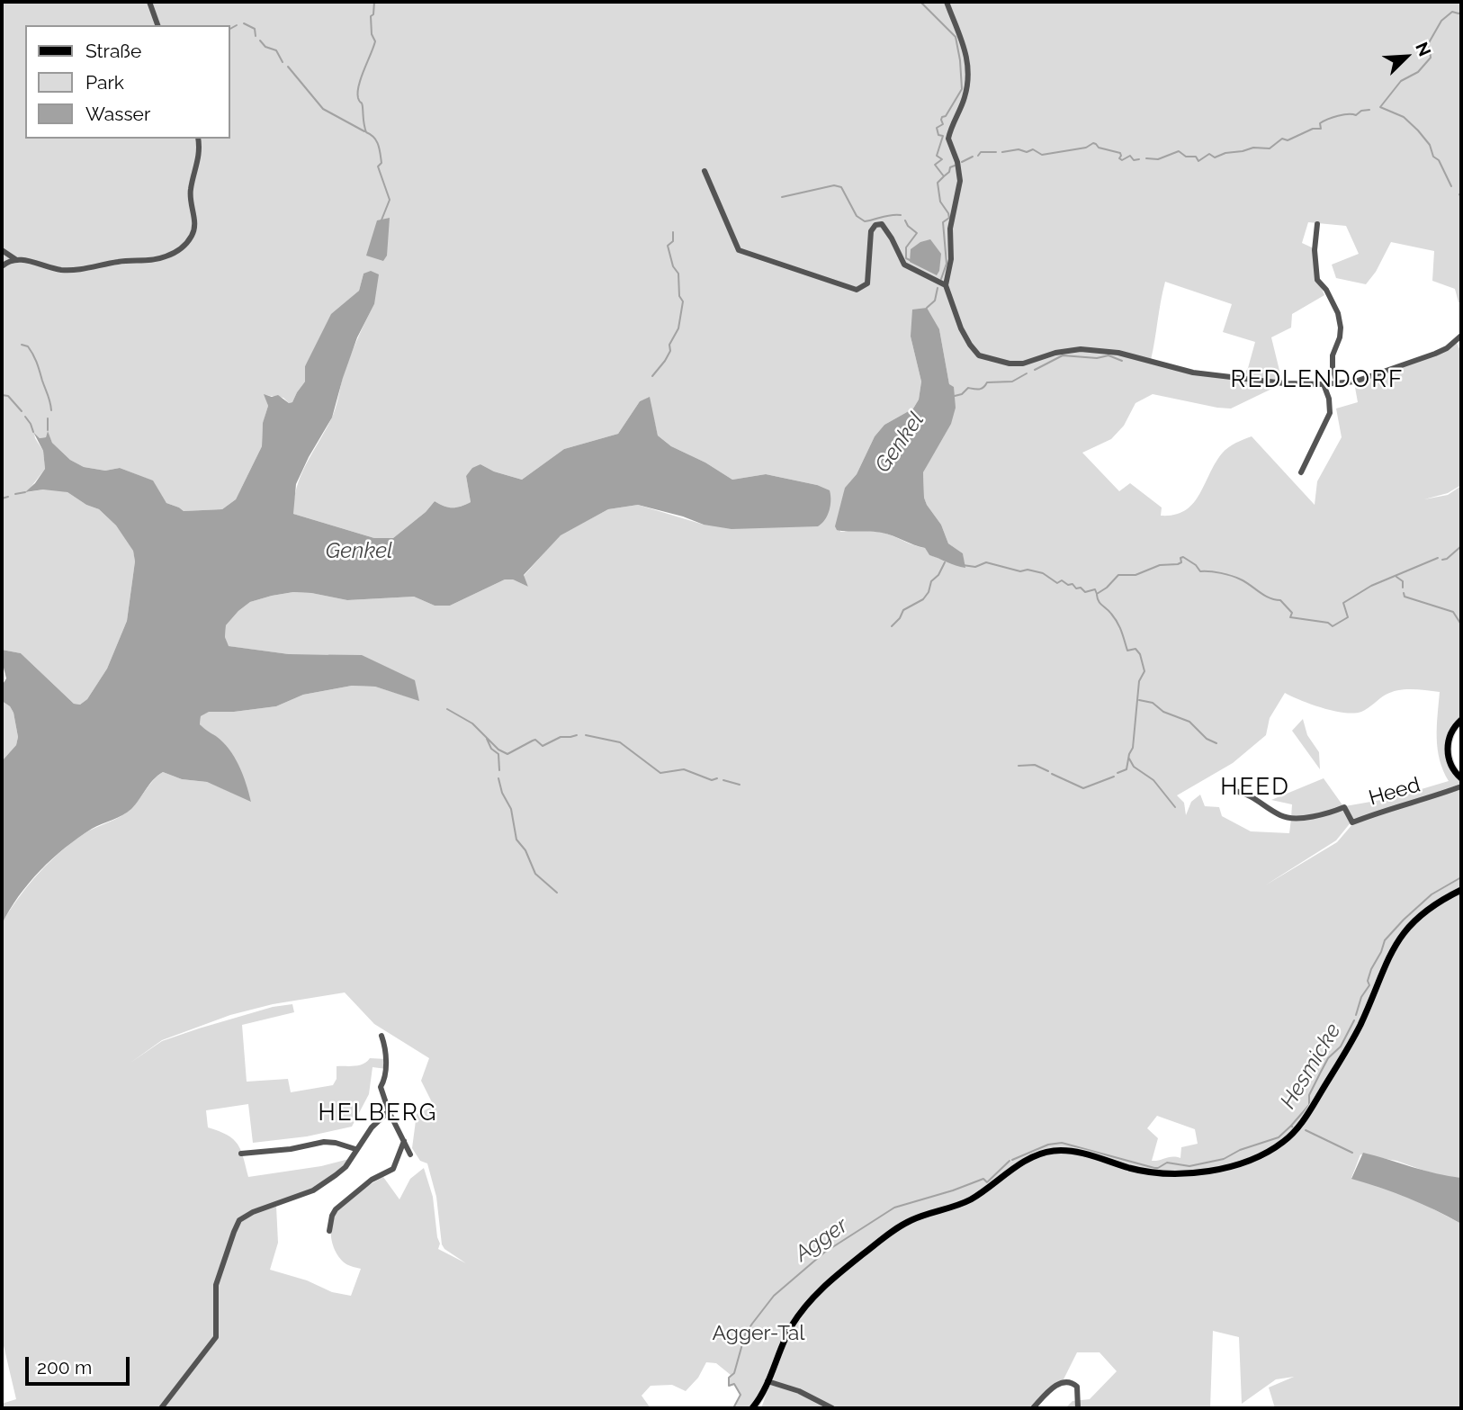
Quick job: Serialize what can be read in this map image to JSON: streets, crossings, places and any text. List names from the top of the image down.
{
  "streets": {
    "street": ["Heed"]
  },
  "districts": ["REDLENDORF", "HEED", "HELBERG"],
  "water": ["Genkel", "Hesmicke", "Agger"],
  "parks": ["Agger-Tal"],
  "legend": ["Straße", "Park", "Wasser"],
  "scale_bar": "200 m",
  "north": "top right"
}
